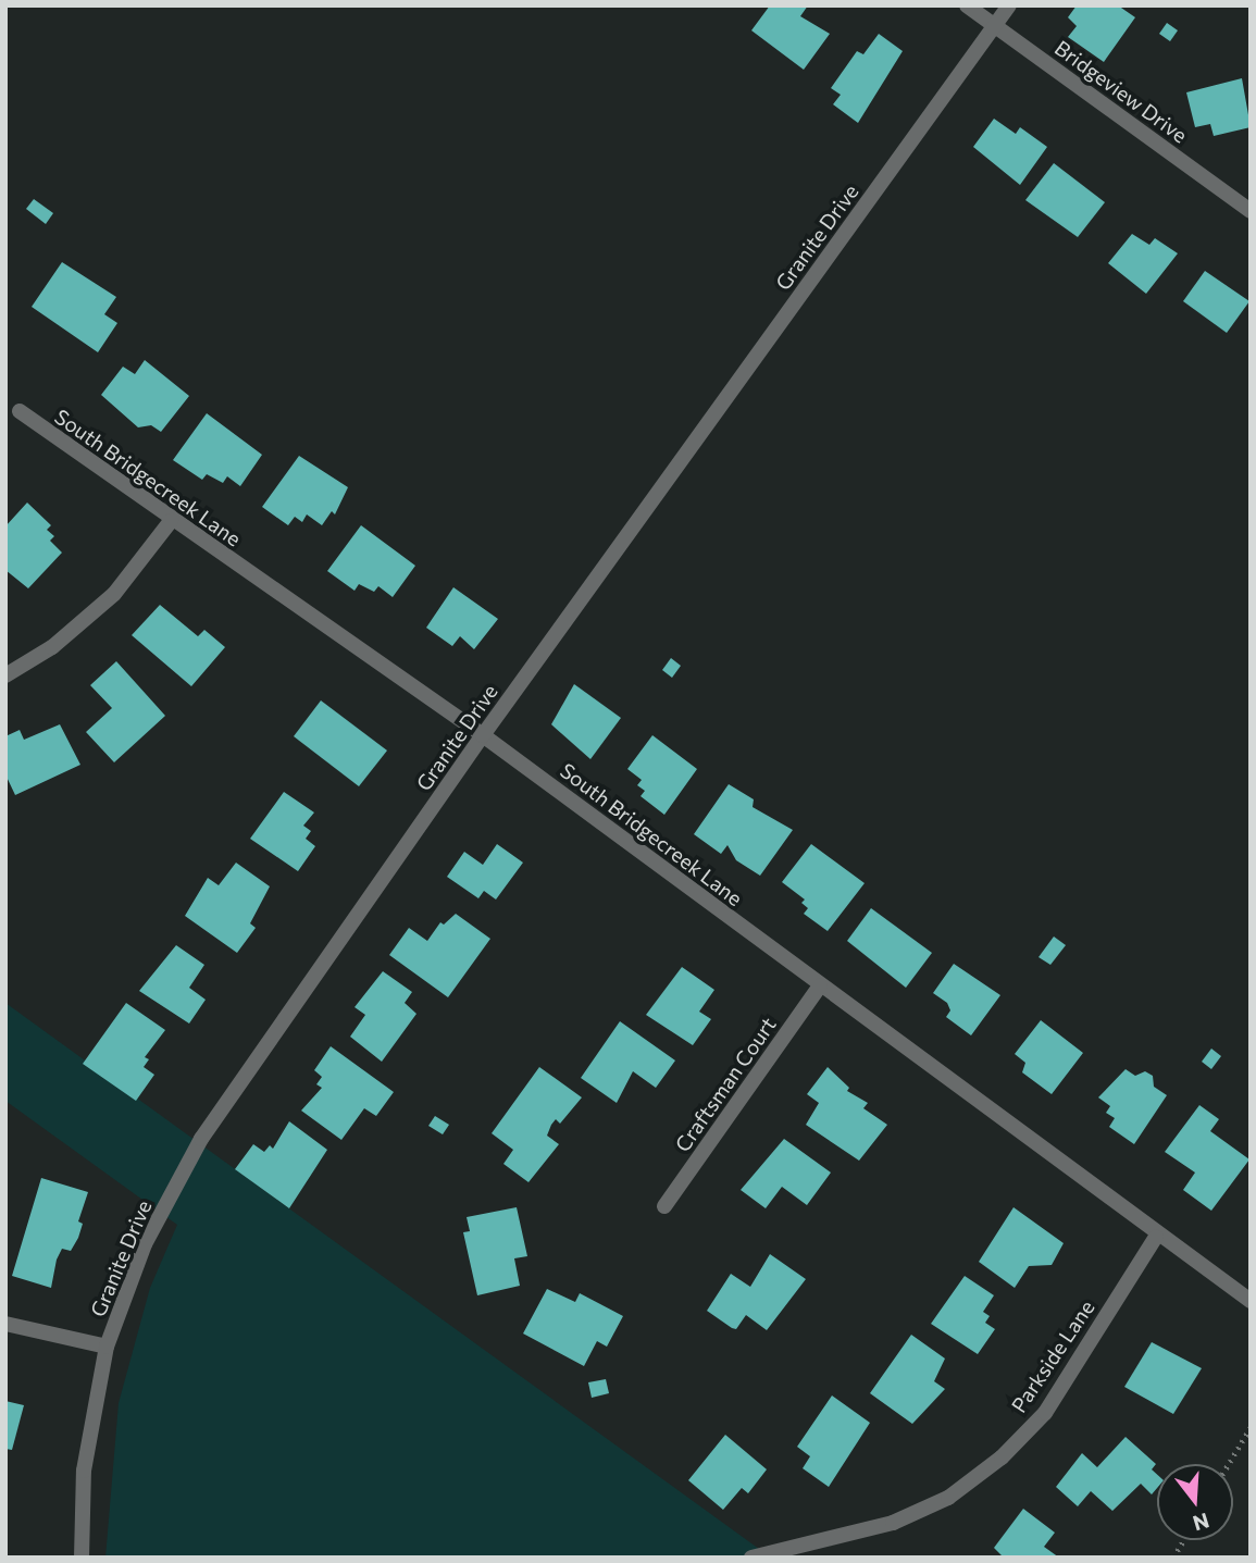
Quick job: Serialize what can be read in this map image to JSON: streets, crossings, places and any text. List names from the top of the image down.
{
  "streets": {
    "street": [
      "Bridgeview Drive",
      "Granite Drive",
      "South Bridgecreek Lane",
      "Craftsman Court",
      "Parkside Lane"
    ]
  },
  "crossings": [
    ["Bridgeview Drive", "Granite Drive"],
    ["Granite Drive", "South Bridgecreek Lane"],
    ["South Bridgecreek Lane", "Craftsman Court"],
    ["South Bridgecreek Lane", "Parkside Lane"]
  ],
  "north": "bottom"
}
